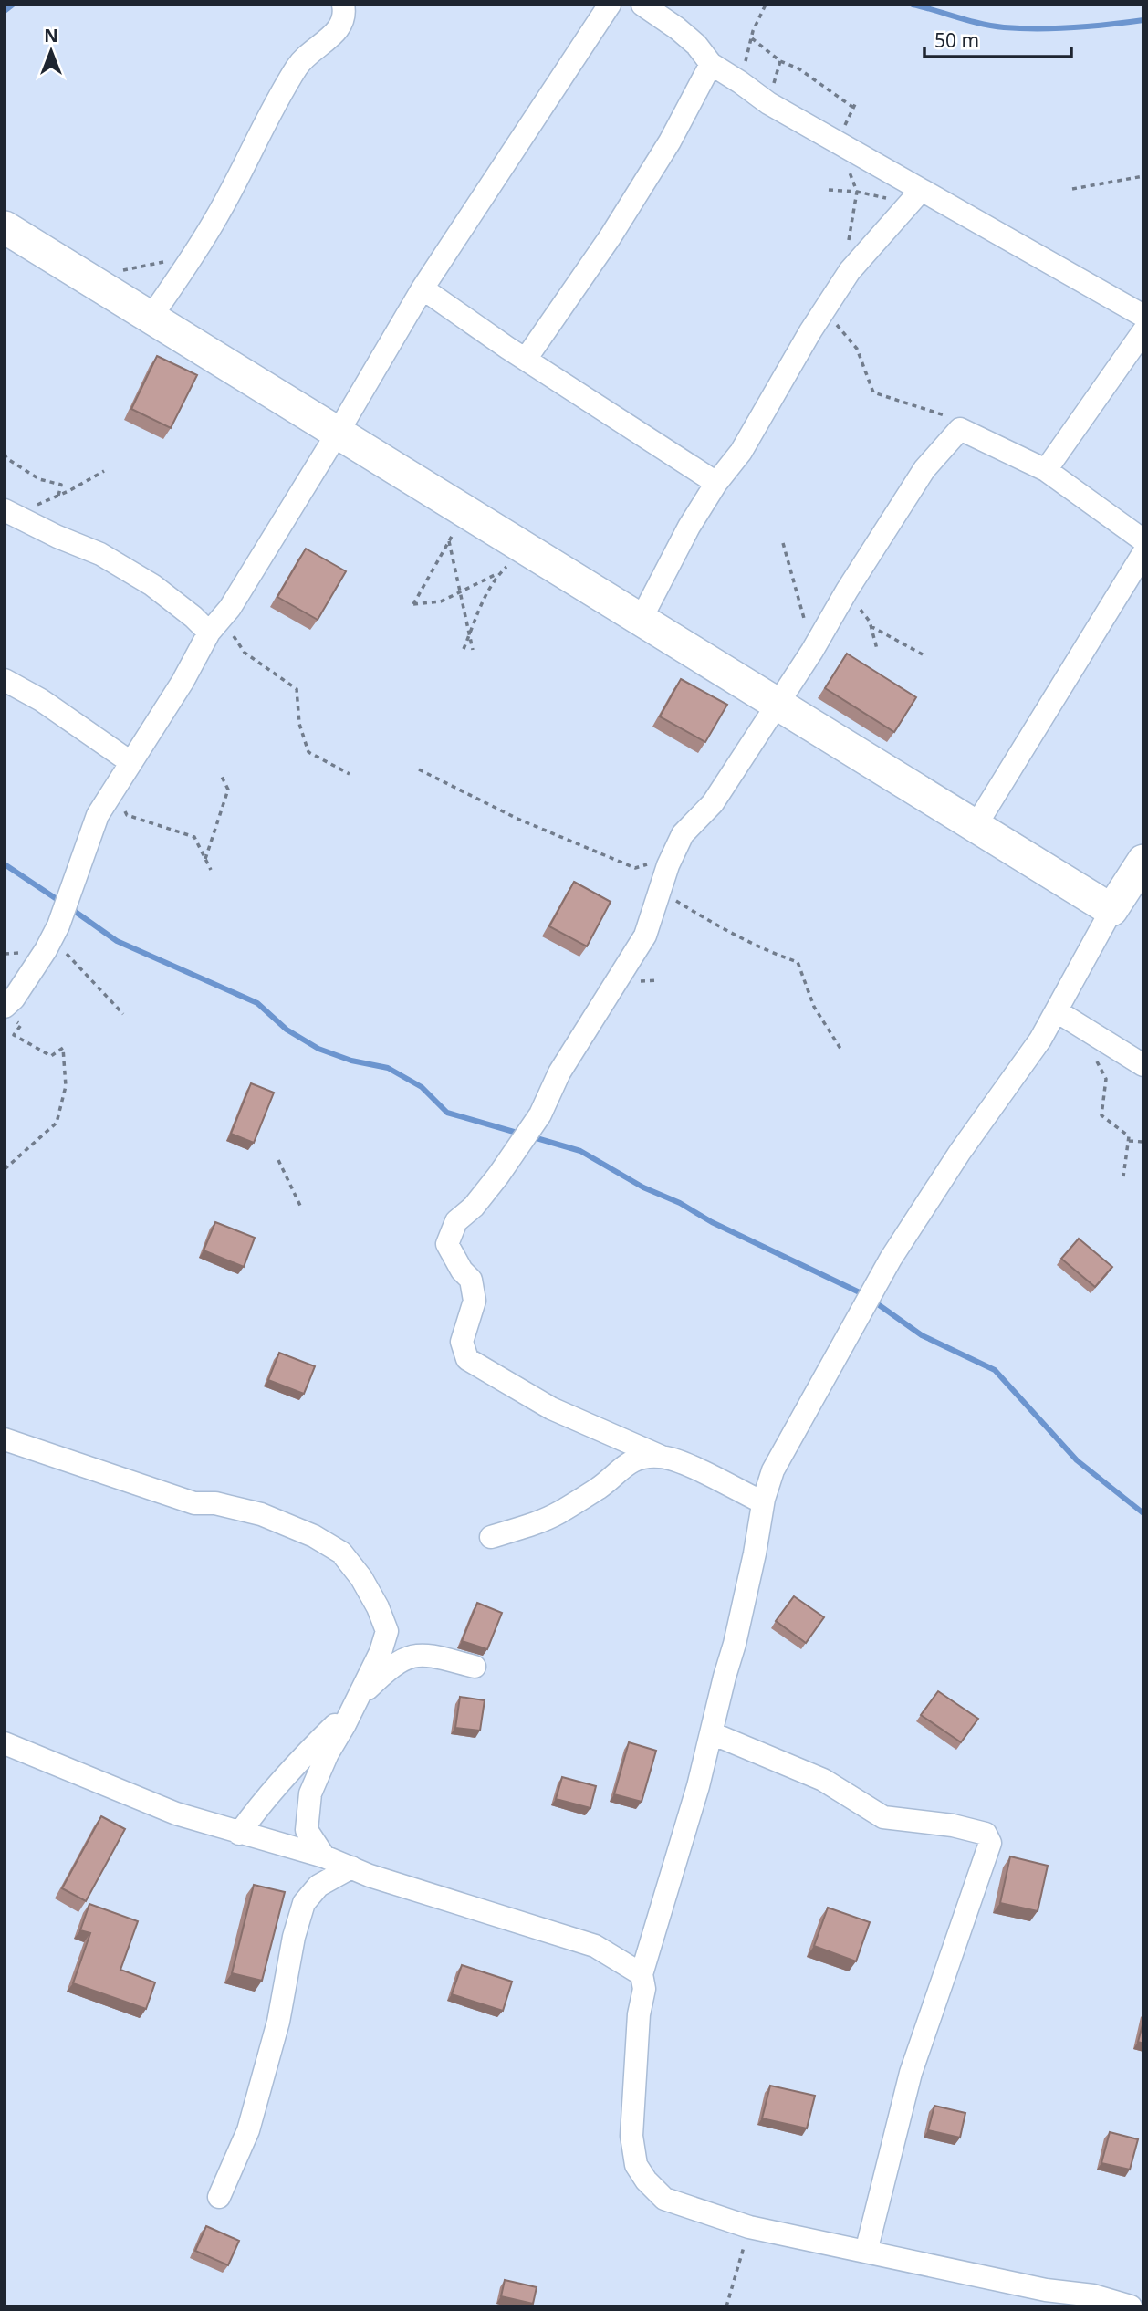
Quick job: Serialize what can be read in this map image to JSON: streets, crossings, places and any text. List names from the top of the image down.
{
  "scale_bar": "50 m",
  "north": "top"
}
